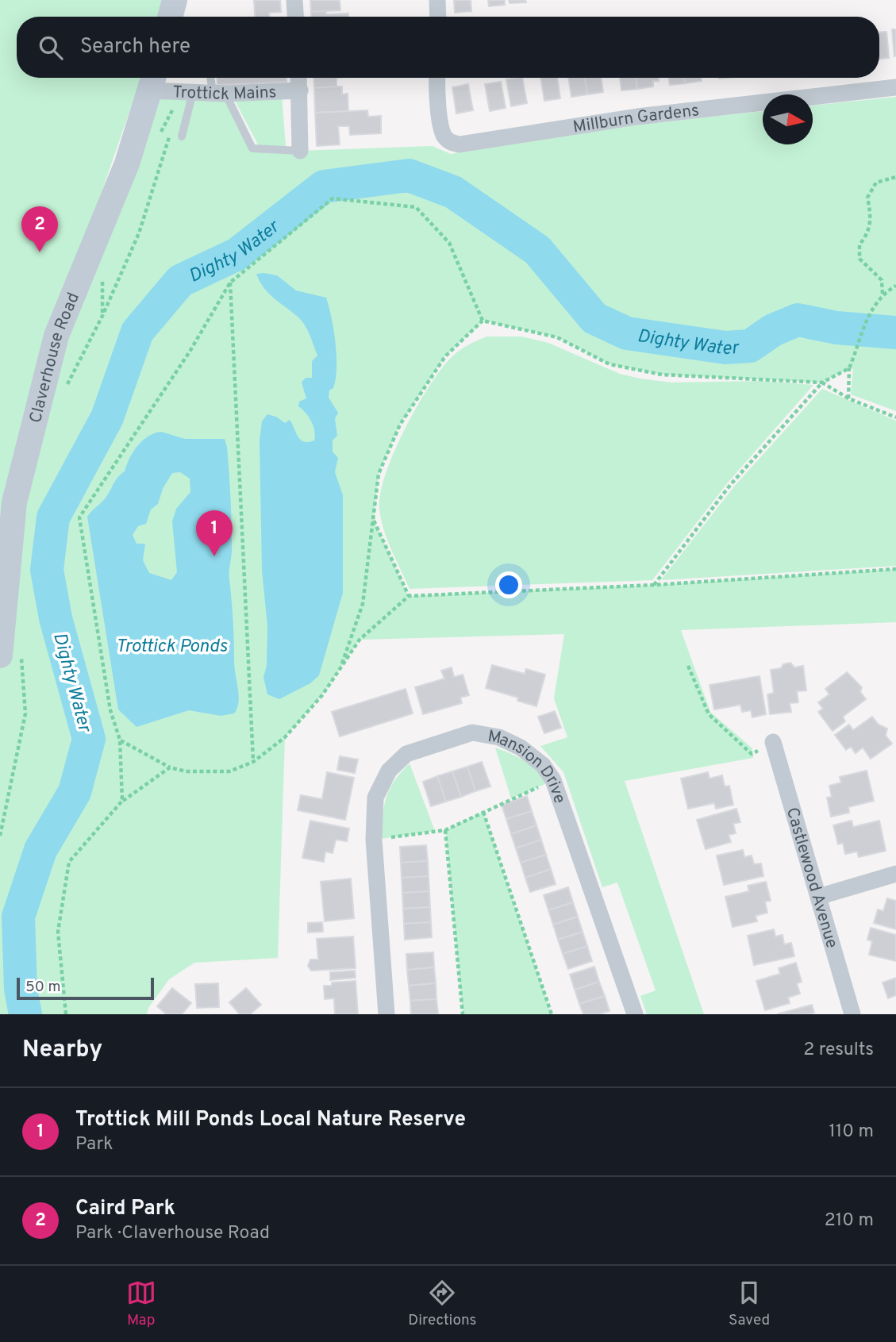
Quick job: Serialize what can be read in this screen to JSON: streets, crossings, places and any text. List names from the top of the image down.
{
  "streets": {
    "street": [
      "Trottick Mains",
      "Millburn Gardens",
      "Claverhouse Road",
      "Mansion Drive",
      "Castlewood Avenue"
    ]
  },
  "crossings": [
    ["Trottick Mains", "Claverhouse Road"]
  ],
  "water": ["Dighty Water", "Trottick Ponds"],
  "scale_bar": "50 m",
  "north": "right",
  "page": {
    "search": "Search here",
    "pins": ["2", "1"],
    "scale": "50 m",
    "heading": ["Nearby", "2 results"],
    "list": [
      {
        "mark": "1",
        "name": "Trottick Mill Ponds Local Nature Reserve",
        "note": "Park",
        "value": "110 m"
      },
      {
        "mark": "2",
        "name": "Caird Park",
        "note": "Park · Claverhouse Road",
        "value": "210 m"
      }
    ],
    "nav": ["Map", "Directions", "Saved"]
  }
}
